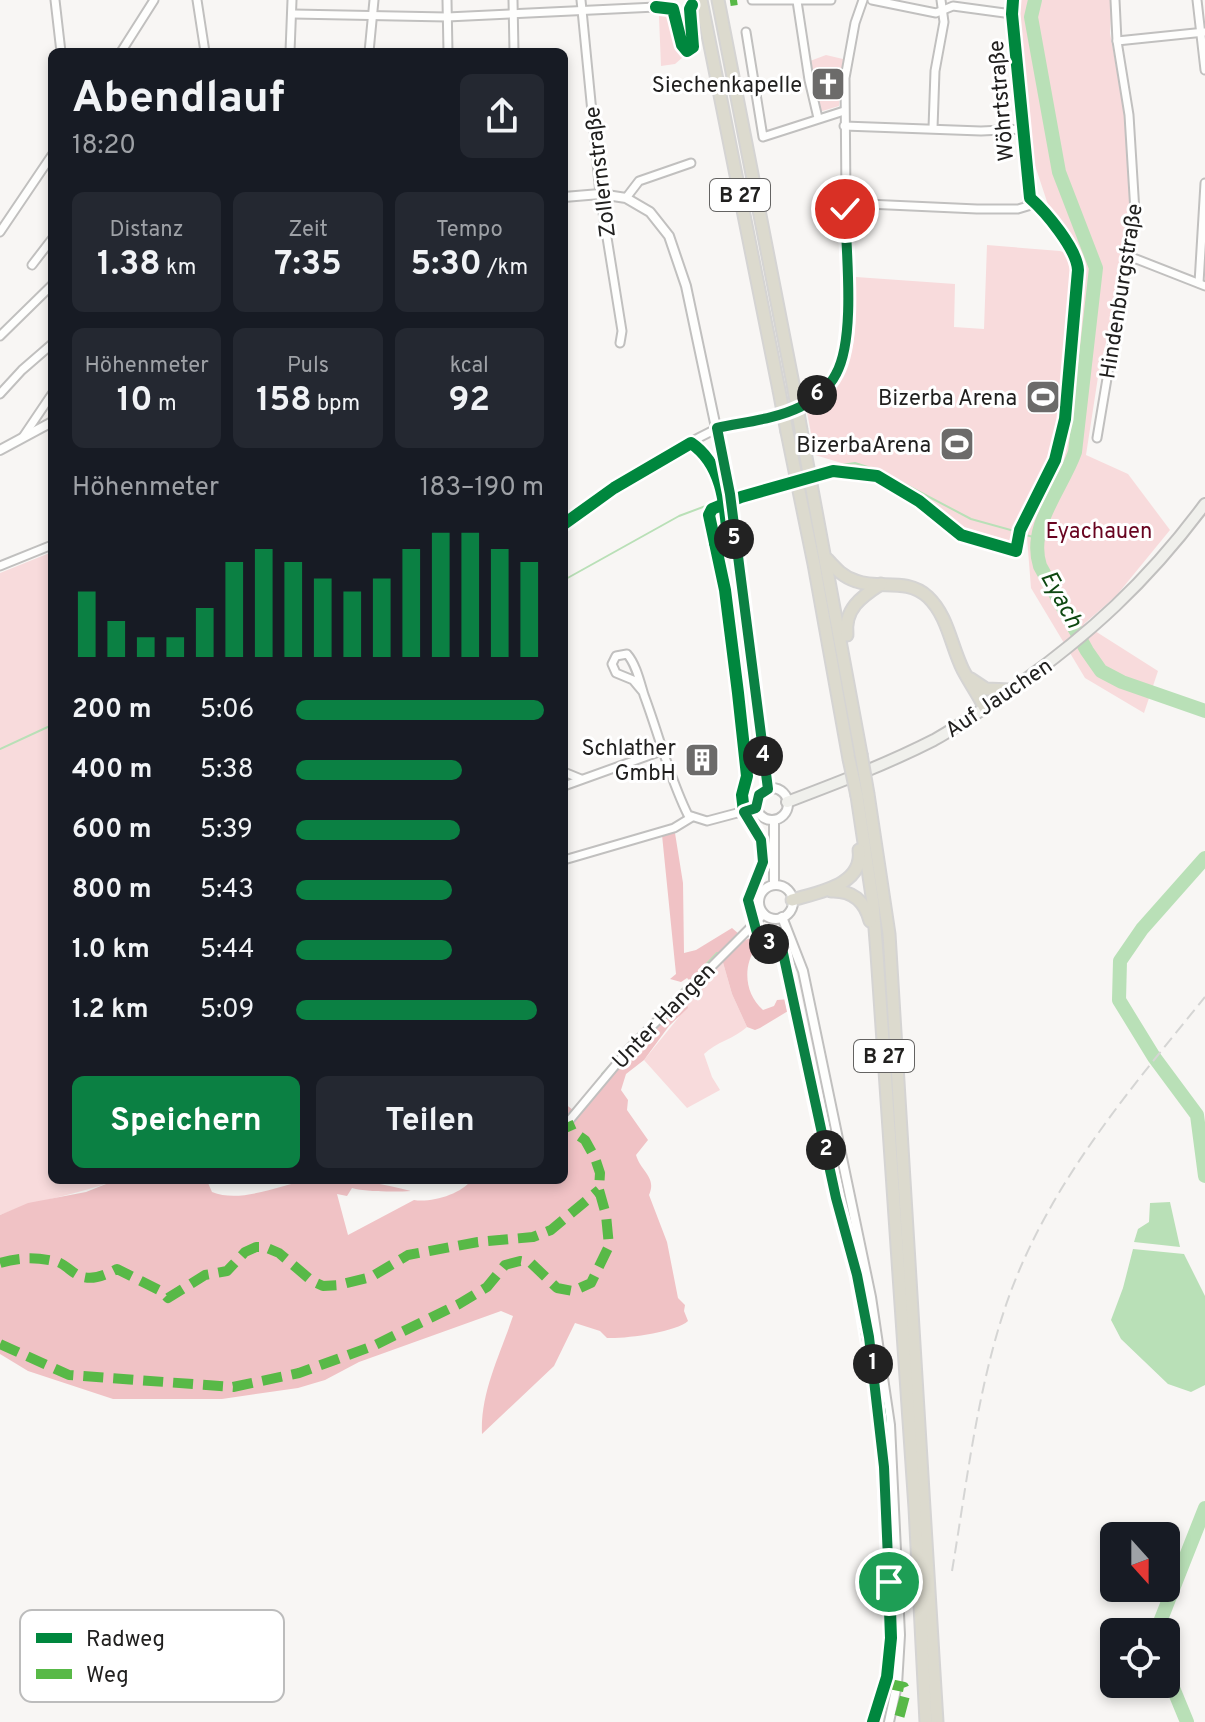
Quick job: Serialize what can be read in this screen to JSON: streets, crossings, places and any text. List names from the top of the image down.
{
  "streets": {
    "highway": ["B 27"],
    "main road": ["Auf Jauchen"],
    "street": [
      "Wöhrtstraße",
      "Zollernstraße",
      "Hindenburgstraße",
      "Unter Hangen"
    ]
  },
  "water": ["Eyach"],
  "parks": ["Eyachauen"],
  "places": {
    "church": ["Siechenkapelle"],
    "sports": ["Bizerba Arena", "BizerbaArena"],
    "building": ["Schlather GmbH"]
  },
  "legend": ["Radweg", "Weg"],
  "north": "bottom",
  "page": {
    "heading": ["Abendlauf", "18:20"],
    "stats": [
      ["Distanz", "1.38 km"],
      ["Zeit", "7:35"],
      ["Tempo", "5:30 /km"],
      ["Höhenmeter", "10 m"],
      ["Puls", "158 bpm"],
      ["kcal", "92"]
    ],
    "pins": [
      "6",
      "5",
      "4",
      "3",
      "2",
      "1"
    ],
    "chart": ["Höhenmeter", "183–190 m"],
    "list": [
      {
        "name": "200 m",
        "note": "5:06"
      },
      {
        "name": "400 m",
        "note": "5:38"
      },
      {
        "name": "600 m",
        "note": "5:39"
      },
      {
        "name": "800 m",
        "note": "5:43"
      },
      {
        "name": "1.0 km",
        "note": "5:44"
      },
      {
        "name": "1.2 km",
        "note": "5:09"
      }
    ],
    "buttons": ["Speichern", "Teilen"]
  }
}
